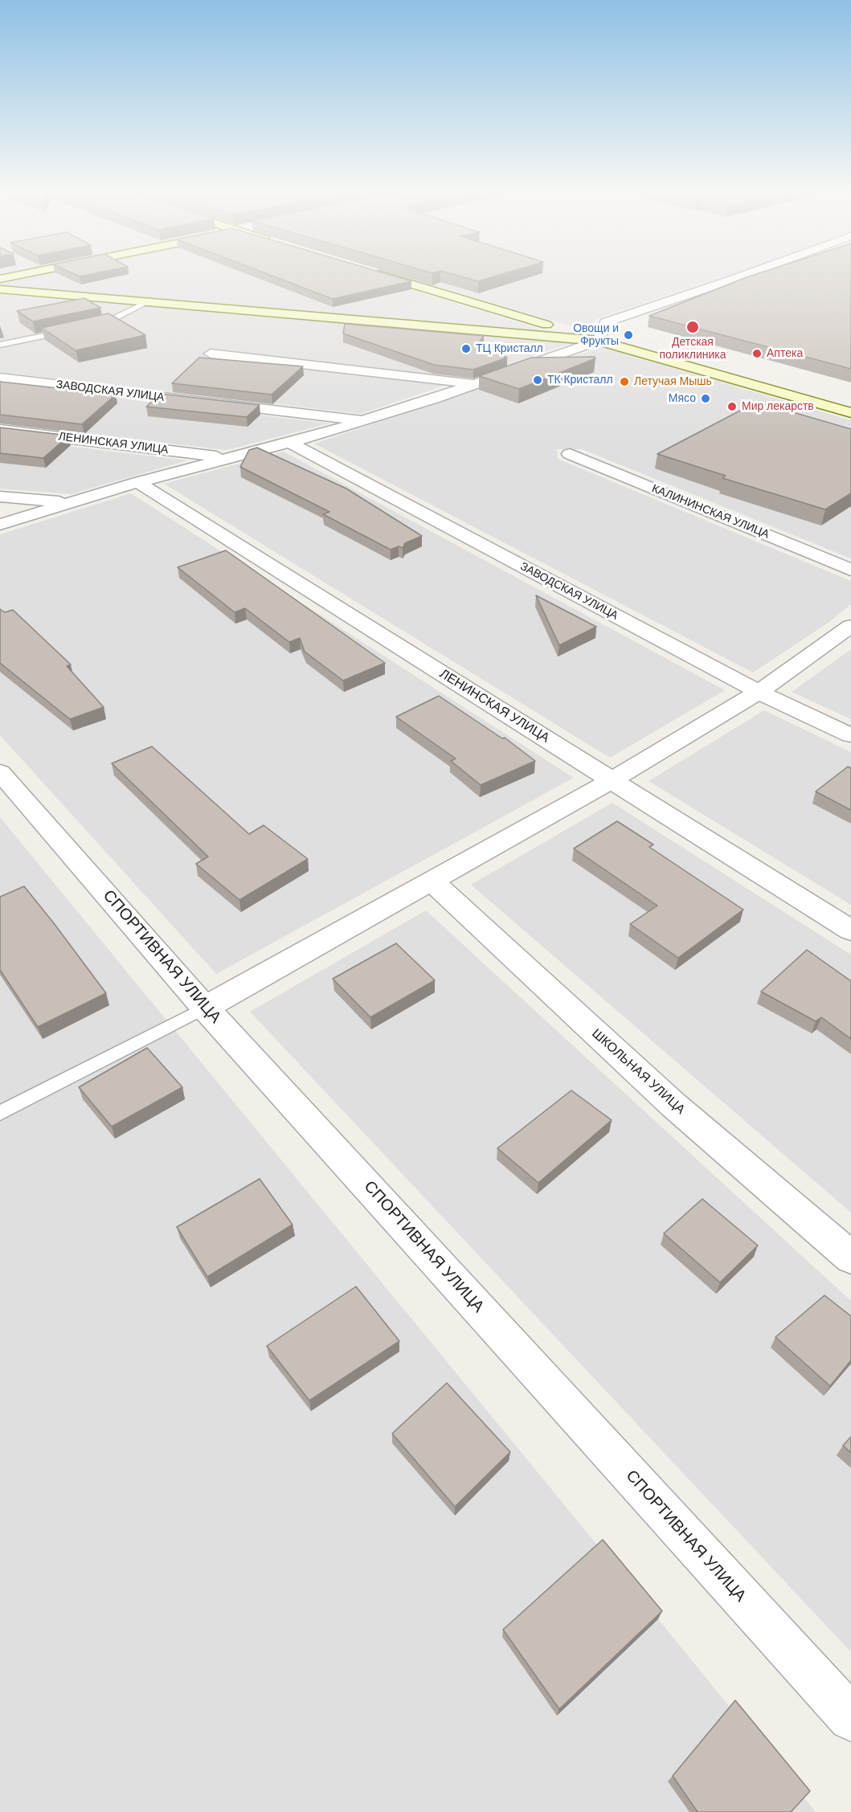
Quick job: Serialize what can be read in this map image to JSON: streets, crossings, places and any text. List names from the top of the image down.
{
  "streets": {
    "street": [
      "ЗАВОДСКАЯ УЛИЦА",
      "ЛЕНИНСКАЯ УЛИЦА",
      "КАЛИНИНСКАЯ УЛИЦА",
      "СПОРТИВНАЯ УЛИЦА",
      "ШКОЛЬНАЯ УЛИЦА"
    ]
  },
  "places": [
    "Детская поликлиника",
    "Овощи и Фрукты",
    "ТЦ Кристалл",
    "Аптека",
    "ТК Кристалл",
    "Летучая Мышь",
    "Мясо",
    "Мир лекарств"
  ]
}
